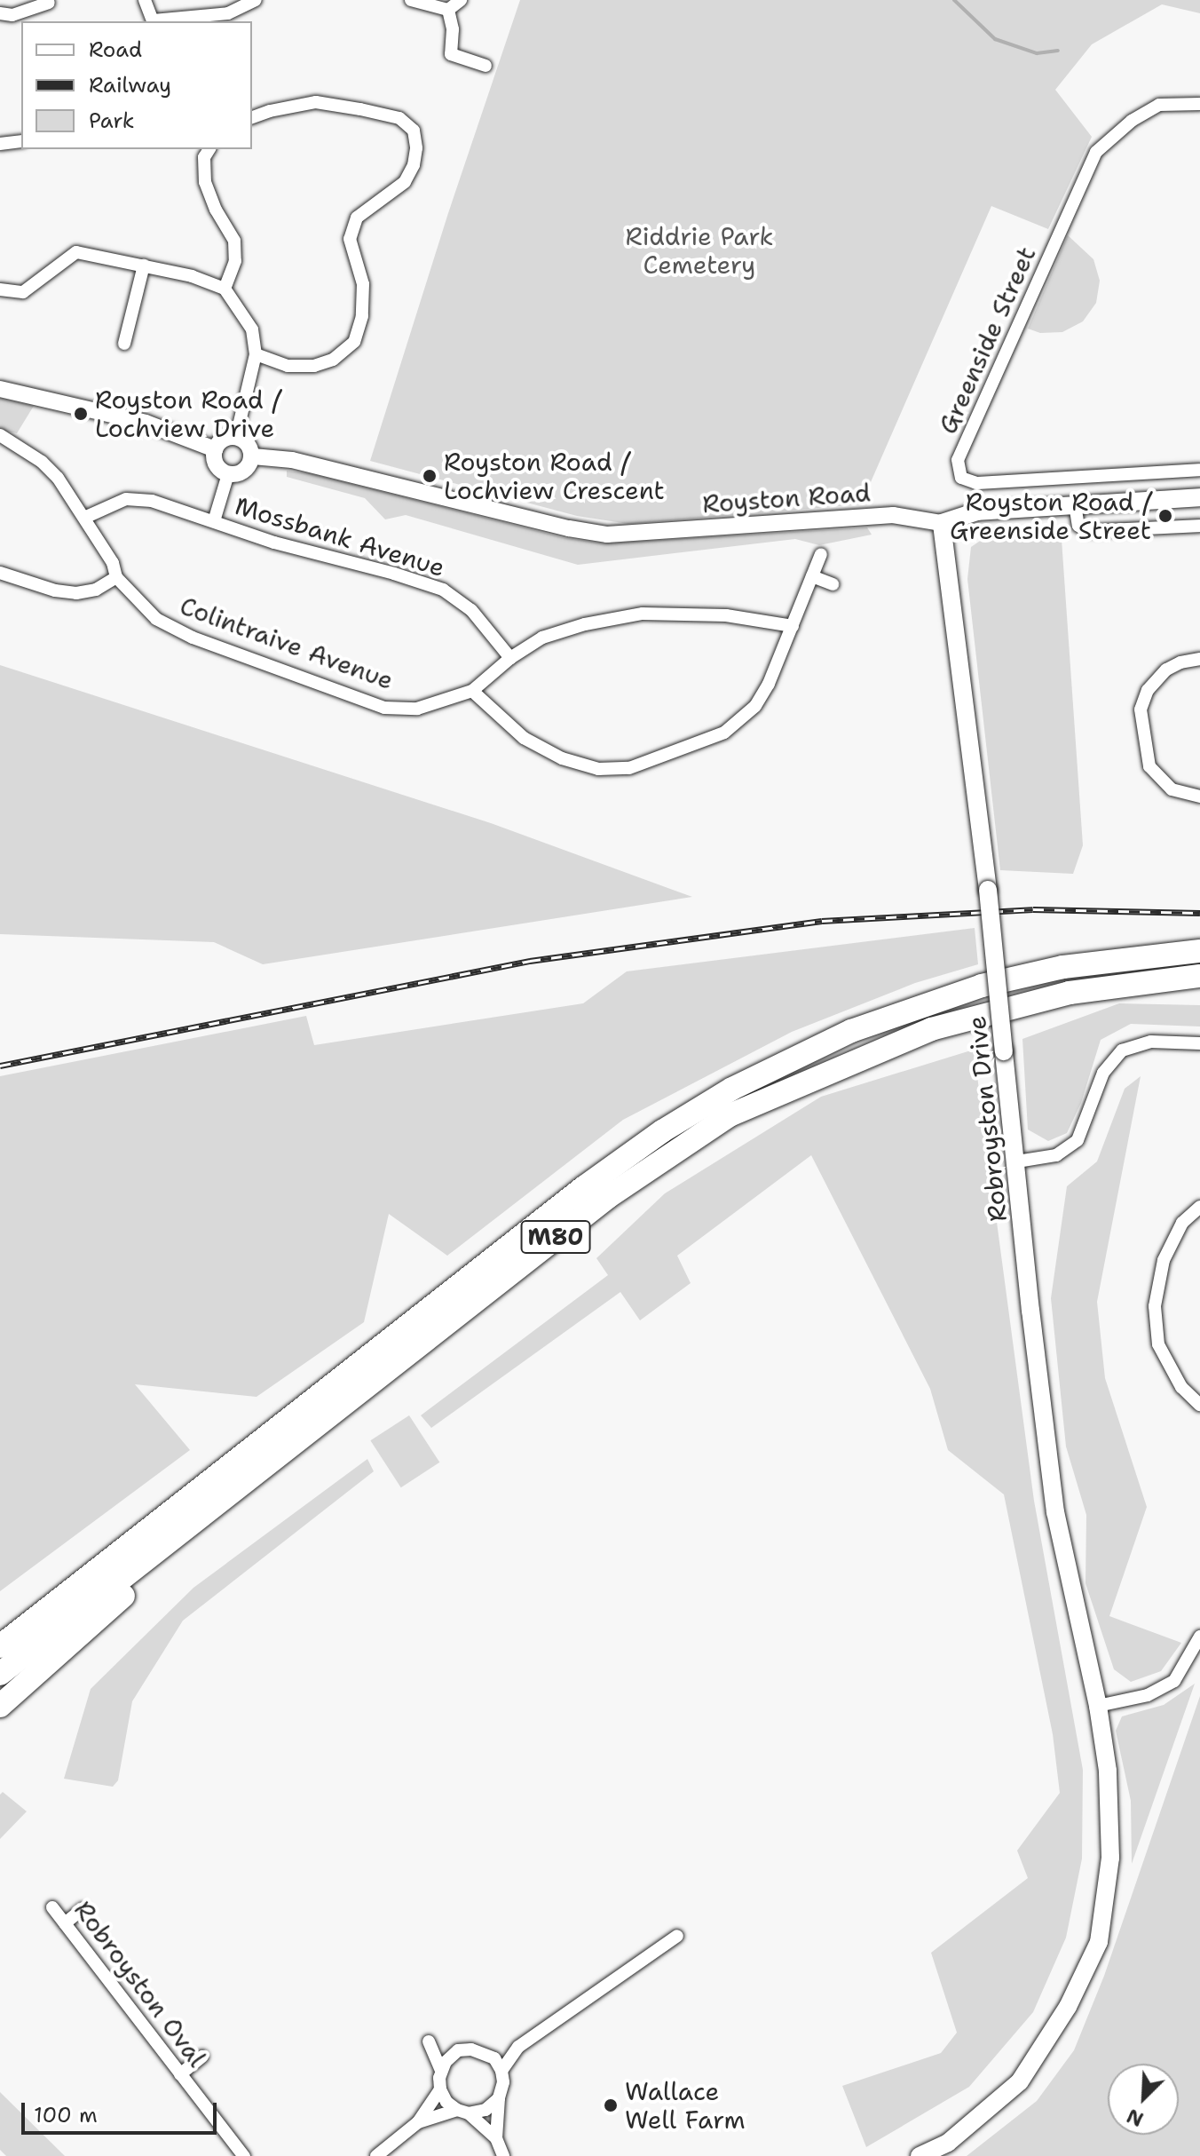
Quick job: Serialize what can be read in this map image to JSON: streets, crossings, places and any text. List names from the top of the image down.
{
  "streets": {
    "highway": ["M80"],
    "main road": ["Royston Road", "Robroyston Drive"],
    "street": [
      "Greenside Street",
      "Mossbank Avenue",
      "Colintraive Avenue",
      "Robroyston Oval"
    ]
  },
  "crossings": [
    ["Royston Road", "Mossbank Avenue"],
    ["Royston Road", "Robroyston Drive"],
    ["Mossbank Avenue", "Colintraive Avenue"]
  ],
  "parks": ["Riddrie Park Cemetery"],
  "places": [
    "Royston Road / Lochview Drive",
    "Royston Road / Lochview Crescent",
    "Royston Road / Greenside Street",
    "Wallace Well Farm"
  ],
  "legend": ["Road", "Railway", "Park"],
  "scale_bar": "100 m",
  "north": "bottom left"
}
